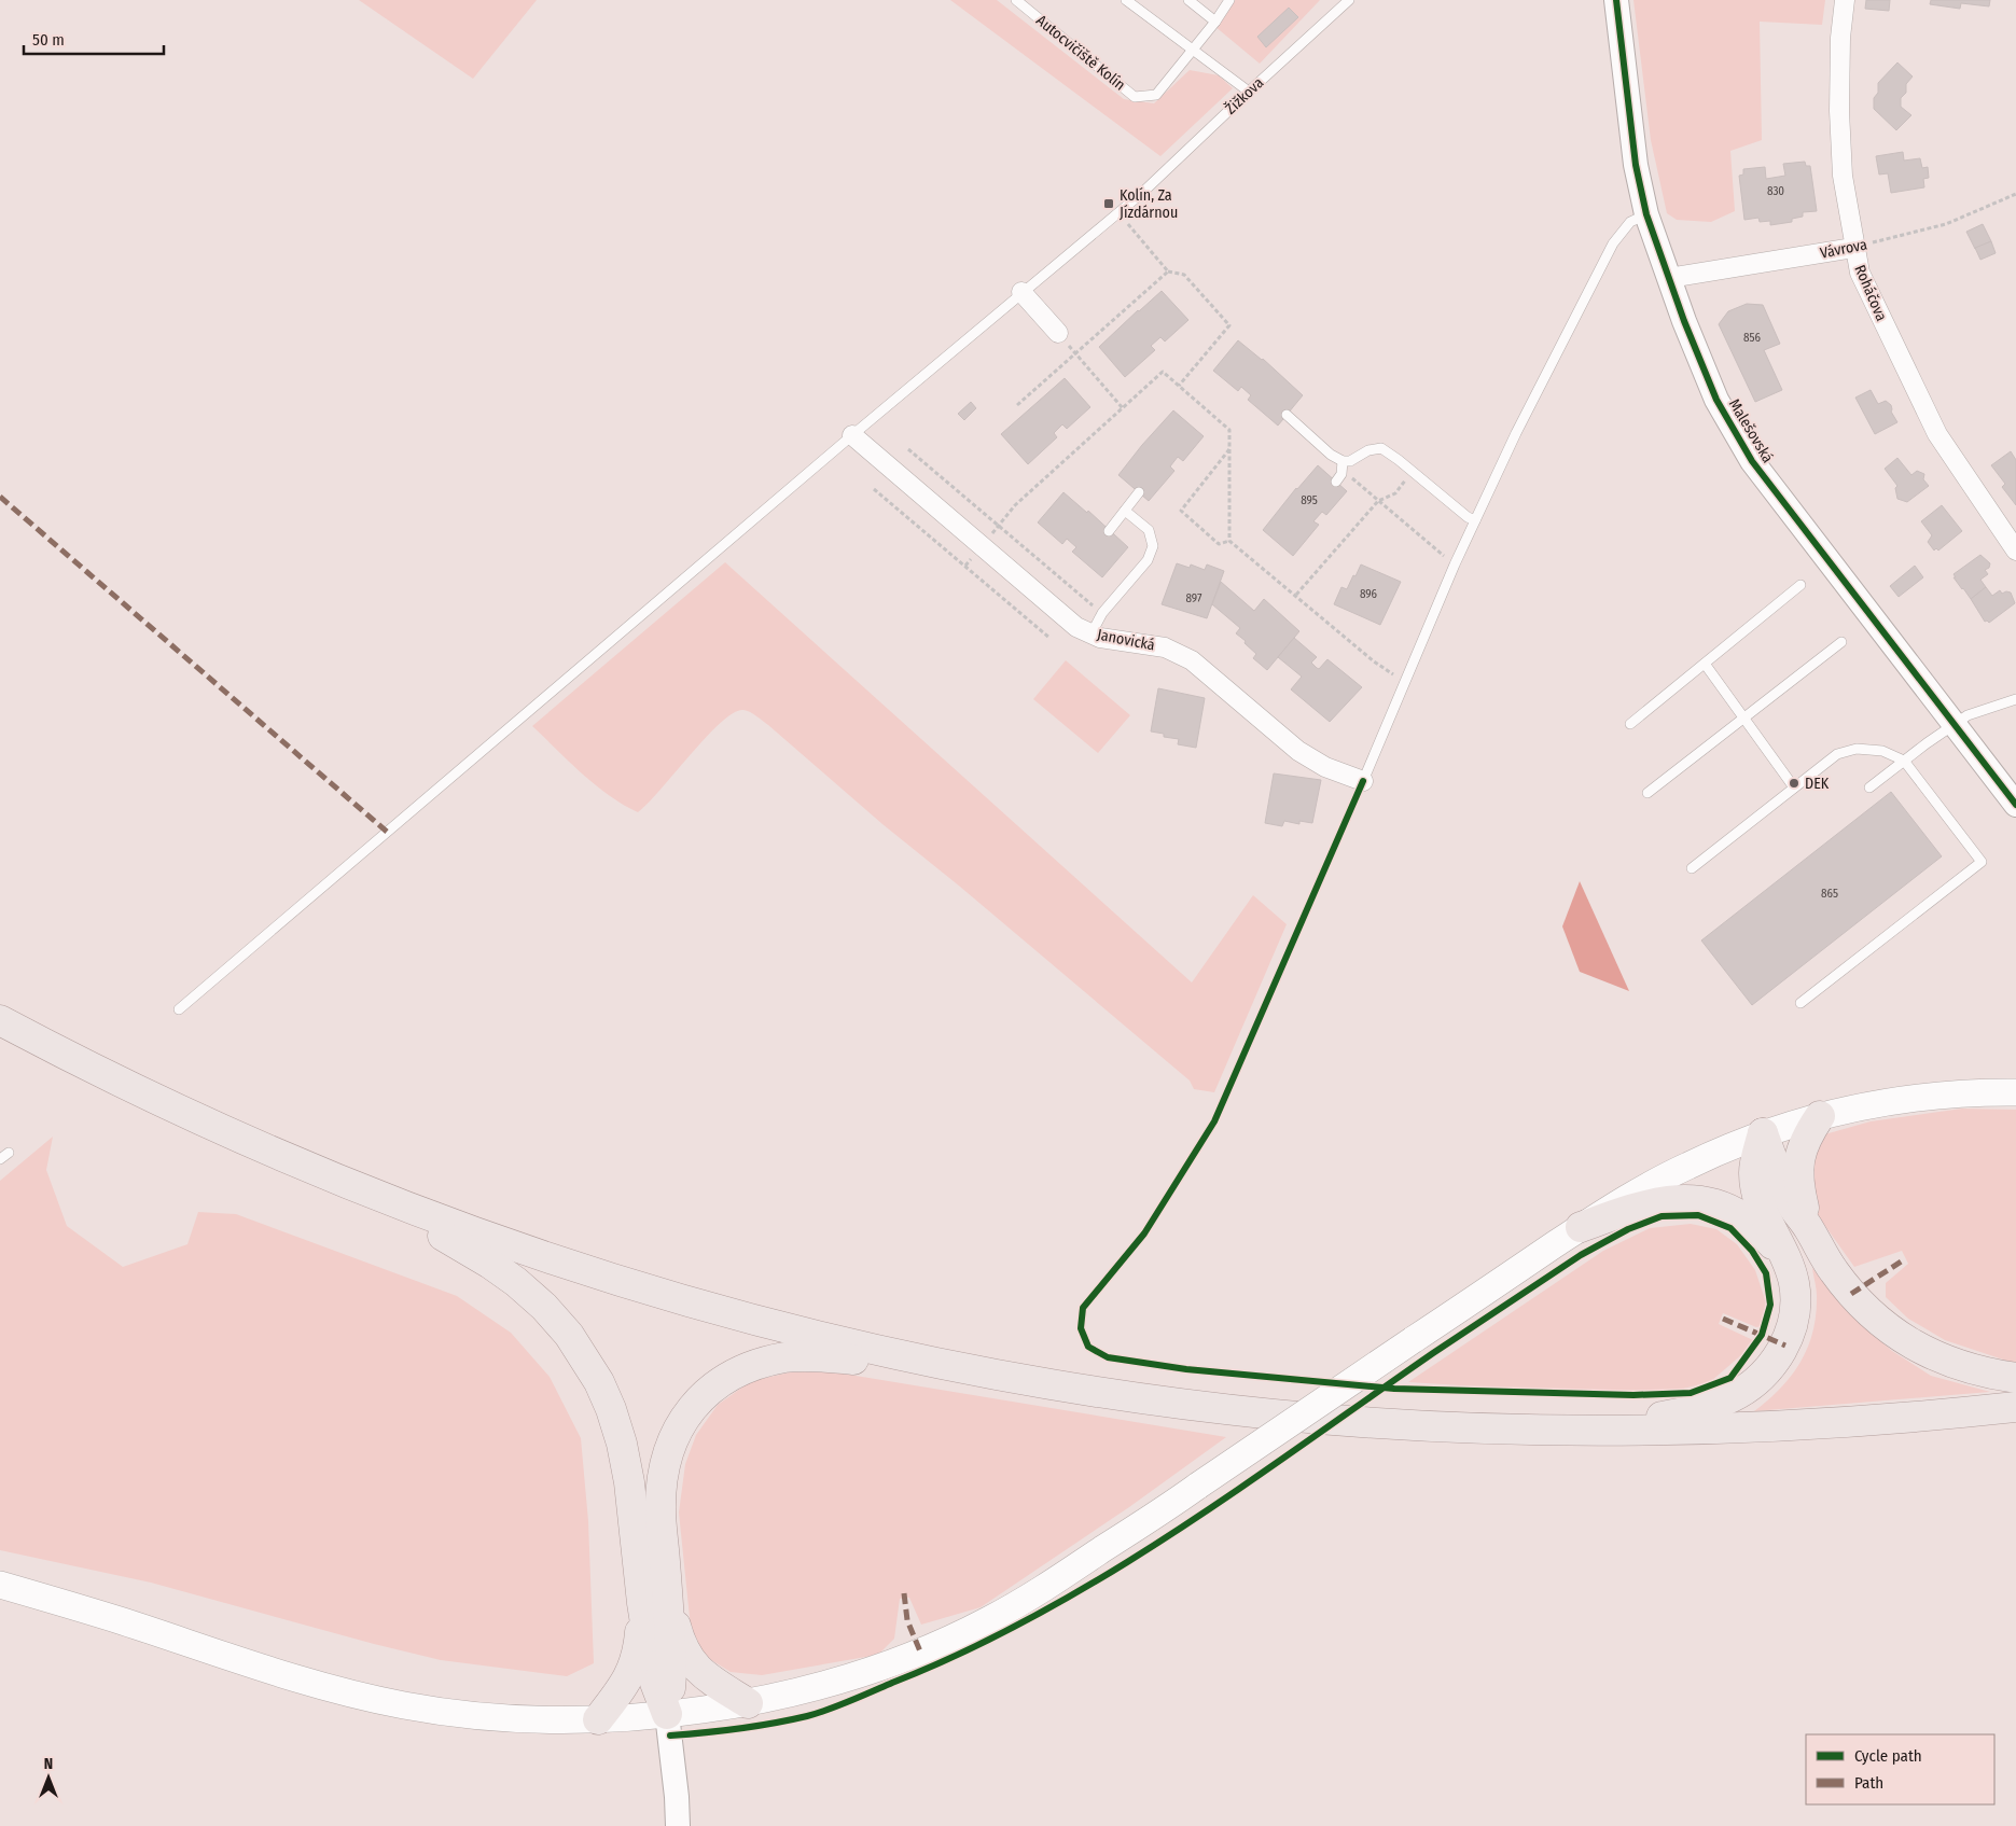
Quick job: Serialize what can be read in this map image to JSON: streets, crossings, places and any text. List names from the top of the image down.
{
  "streets": {
    "street": [
      "Vávrova",
      "Roháčova",
      "Malešovská",
      "Janovická"
    ],
    "lane": ["Autocvičiště Kolín", "Žižkova"]
  },
  "crossings": [
    ["Žižkova", "Janovická"],
    ["Vávrova", "Roháčova"],
    ["Vávrova", "Malešovská"]
  ],
  "places": {
    "transit": ["Kolín, Za Jízdárnou"],
    "other": ["DEK"]
  },
  "house_numbers": [
    "830",
    "856",
    "895",
    "896",
    "897",
    "865"
  ],
  "legend": ["Cycle path", "Path"],
  "scale_bar": "50 m",
  "north": "top"
}
